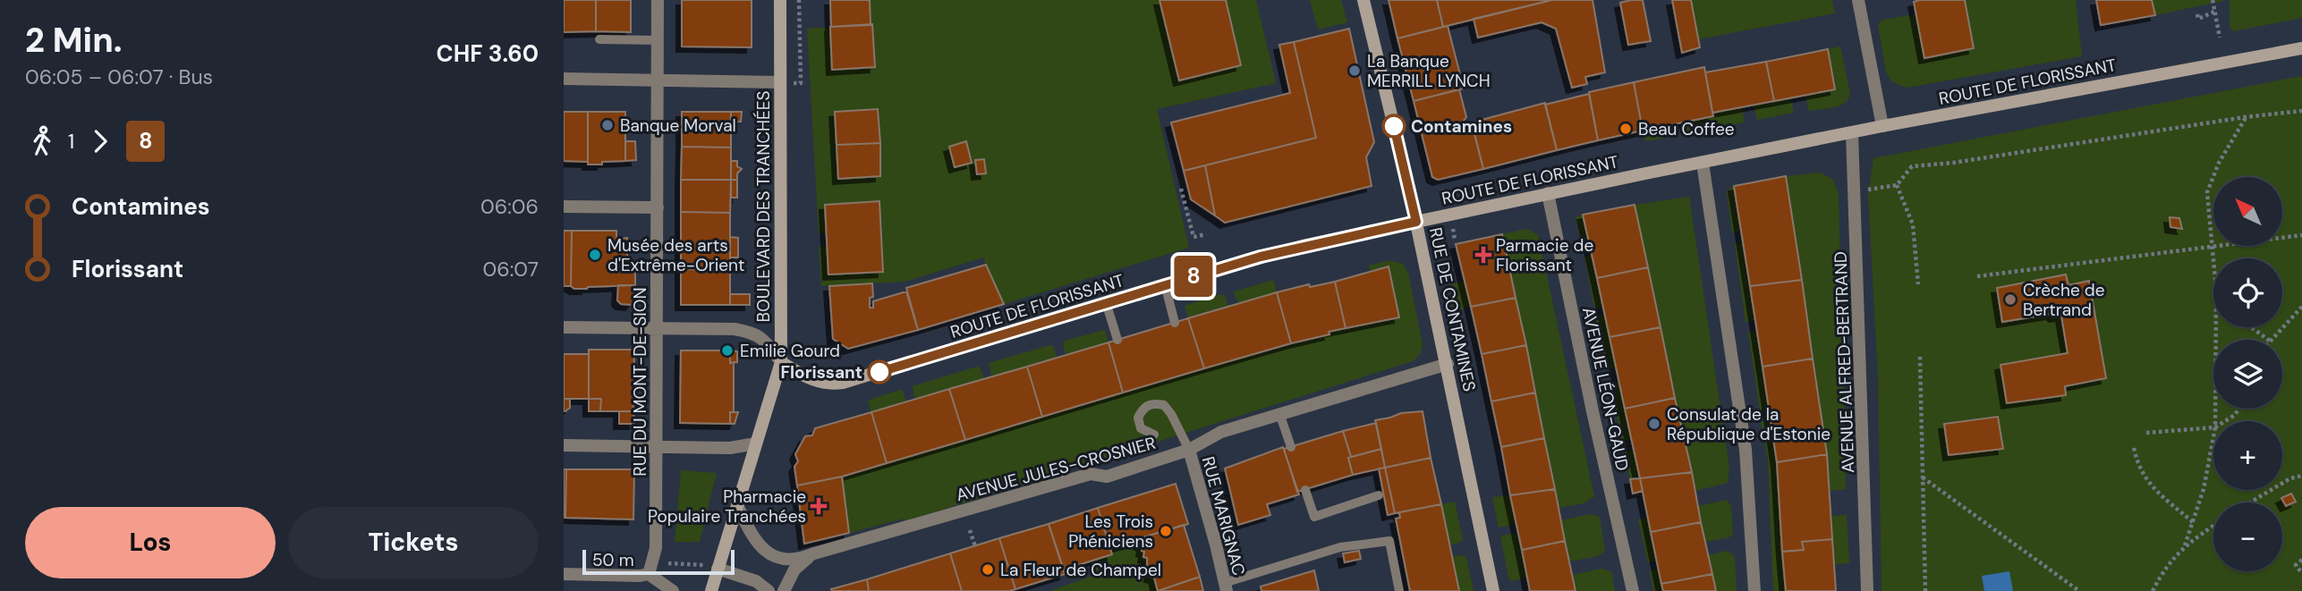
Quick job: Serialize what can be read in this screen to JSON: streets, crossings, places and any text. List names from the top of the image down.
{
  "streets": {
    "main road": ["ROUTE DE FLORISSANT", "BOULEVARD DES TRANCHÉES", "RUE DE CONTAMINES"],
    "street": [
      "AVENUE ALFRED-BERTRAND",
      "RUE DU MONT-DE-SION",
      "AVENUE LÉON-GAUD",
      "AVENUE JULES-CROSNIER",
      "RUE MARIGNAC"
    ]
  },
  "crossings": [
    ["ROUTE DE FLORISSANT", "BOULEVARD DES TRANCHÉES"],
    ["ROUTE DE FLORISSANT", "RUE DE CONTAMINES"],
    ["ROUTE DE FLORISSANT", "AVENUE ALFRED-BERTRAND"],
    ["ROUTE DE FLORISSANT", "AVENUE LÉON-GAUD"],
    ["BOULEVARD DES TRANCHÉES", "AVENUE JULES-CROSNIER"],
    ["RUE DE CONTAMINES", "AVENUE JULES-CROSNIER"],
    ["AVENUE JULES-CROSNIER", "RUE MARIGNAC"]
  ],
  "places": {
    "other": [
      "La Banque MERRILL LYNCH",
      "Banque Morval",
      "Contamines",
      "Beau Coffee",
      "Musée des arts d'Extrême-Orient",
      "Crèche de Bertrand",
      "Emilie Gourd",
      "Florissant",
      "Consulat de la République d'Estonie",
      "Les Trois Phéniciens",
      "La Fleur de Champel"
    ],
    "health": ["Parmacie de Florissant", "Pharmacie Populaire Tranchées"]
  },
  "lines": ["bus line 8"],
  "scale_bar": "50 m",
  "north": "top left",
  "page": {
    "heading": ["2 Min.", "06:05 – 06:07 · Bus", "CHF 3.60"],
    "on_map": "8",
    "legs": ["1", "8"],
    "list": [
      {
        "name": "Contamines",
        "value": "06:06"
      },
      {
        "name": "Florissant",
        "value": "06:07"
      }
    ],
    "map_buttons": ["+", "−"],
    "buttons": ["Los", "Tickets"],
    "scale": "50 m"
  }
}
